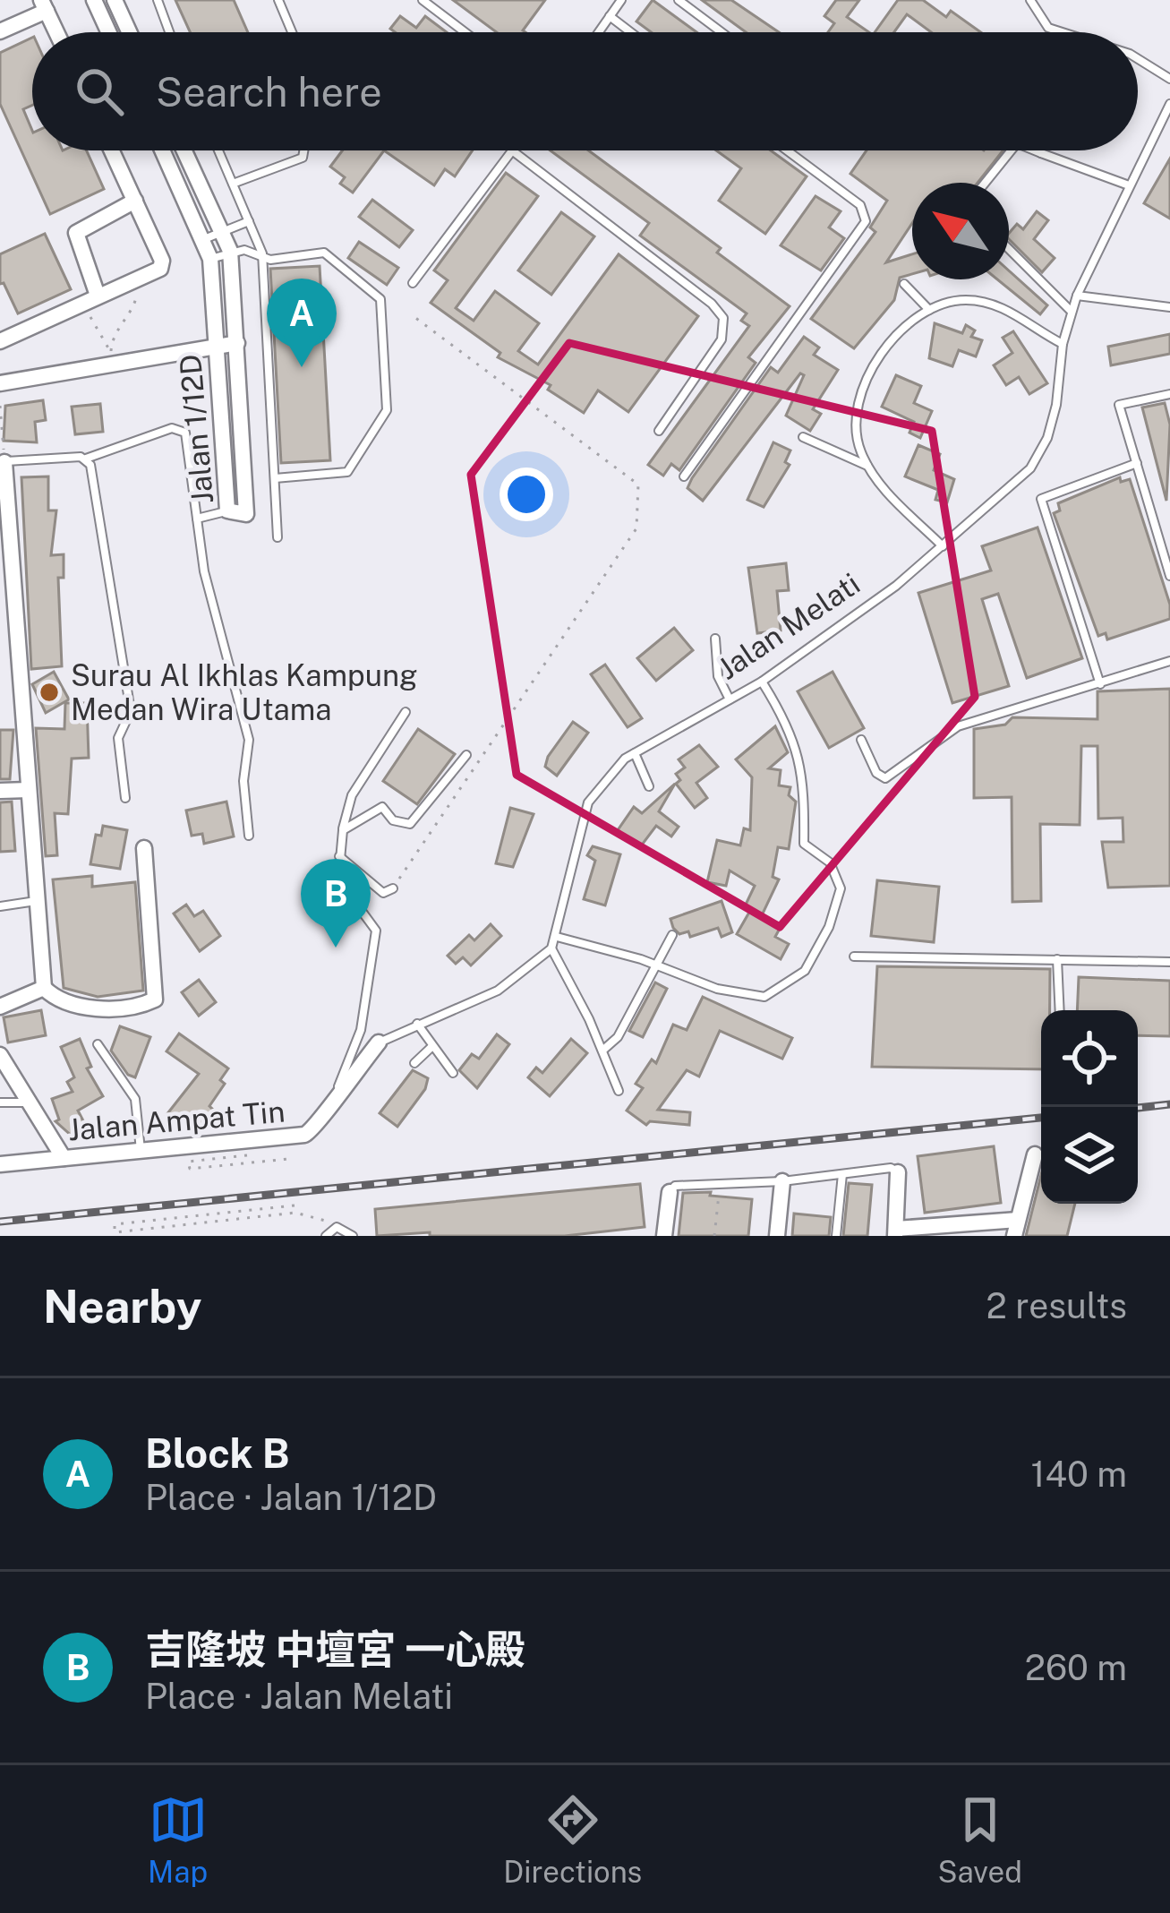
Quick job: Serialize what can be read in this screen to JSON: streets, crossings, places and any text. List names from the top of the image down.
{
  "streets": {
    "street": ["Jalan 1/12D", "Jalan Melati", "Jalan Ampat Tin"]
  },
  "crossings": [
    ["Jalan Melati", "Jalan Ampat Tin"]
  ],
  "places": ["Surau Al Ikhlas Kampung Medan Wira Utama"],
  "north": "top left",
  "page": {
    "search": "Search here",
    "pins": ["A", "B"],
    "heading": ["Nearby", "2 results"],
    "list": [
      {
        "mark": "A",
        "name": "Block B",
        "note": "Place · Jalan 1/12D",
        "value": "140 m"
      },
      {
        "mark": "B",
        "name": "吉隆坡 中壇宮 一心殿",
        "note": "Place · Jalan Melati",
        "value": "260 m"
      }
    ],
    "nav": ["Map", "Directions", "Saved"]
  }
}
